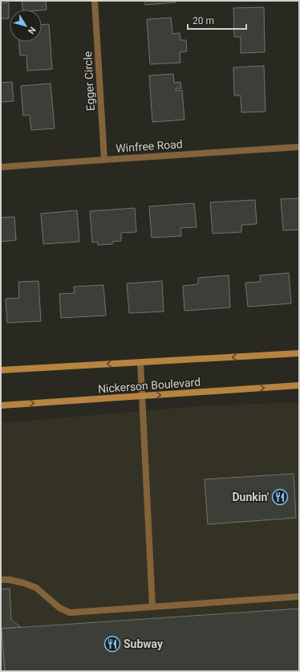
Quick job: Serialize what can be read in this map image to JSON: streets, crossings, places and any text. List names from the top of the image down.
{
  "streets": {
    "street": ["Egger Circle", "Winfree Road", "Nickerson Boulevard"]
  },
  "crossings": [
    ["Egger Circle", "Winfree Road"]
  ],
  "places": {
    "restaurant": ["Dunkin'", "Subway"]
  },
  "scale_bar": "20 m",
  "north": "bottom right"
}
